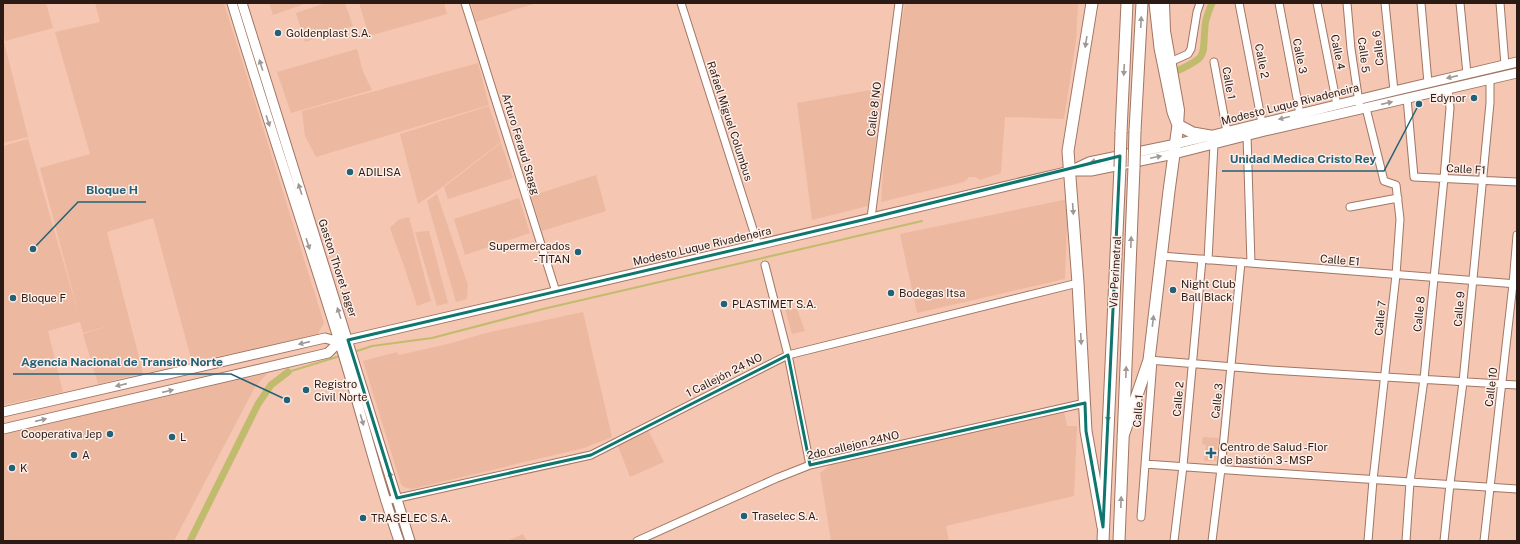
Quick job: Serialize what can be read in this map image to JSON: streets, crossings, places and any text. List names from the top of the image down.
{
  "streets": {
    "highway": ["Vía Perimetral"],
    "street": [
      "Calle 6",
      "Calle 4",
      "Calle 5",
      "Calle 3",
      "Calle 2",
      "Calle 1",
      "Modesto Luque Rivadeneira",
      "Calle 8 NO",
      "Rafael Miguel Columbus",
      "Arturo Feraud Stagg",
      "Calle F1",
      "Calle E1",
      "Gaston Thoret Jager",
      "Calle 9",
      "Calle 8",
      "Calle 7",
      "1 Callejón 24 NO",
      "Calle 10",
      "2do callejon 24NO"
    ]
  },
  "crossings": [
    ["Calle 6", "Modesto Luque Rivadeneira"],
    ["Calle 4", "Modesto Luque Rivadeneira"],
    ["Calle 5", "Modesto Luque Rivadeneira"],
    ["Calle 5", "Calle 7"],
    ["Calle 3", "Modesto Luque Rivadeneira"],
    ["Calle 3", "Calle E1"],
    ["Calle 2", "Modesto Luque Rivadeneira"],
    ["Calle 2", "Calle E1"],
    ["Calle 1", "Modesto Luque Rivadeneira"],
    ["Modesto Luque Rivadeneira", "Calle 8 NO"],
    ["Modesto Luque Rivadeneira", "Rafael Miguel Columbus"],
    ["Modesto Luque Rivadeneira", "Arturo Feraud Stagg"],
    ["Modesto Luque Rivadeneira", "Calle F1"],
    ["Modesto Luque Rivadeneira", "Gaston Thoret Jager"],
    ["Modesto Luque Rivadeneira", "Calle 9"],
    ["Modesto Luque Rivadeneira", "Calle 8"],
    ["Modesto Luque Rivadeneira", "Calle 7"],
    ["Calle F1", "Calle 9"],
    ["Calle F1", "Calle 8"],
    ["Calle E1", "Calle 9"],
    ["Calle E1", "Calle 8"],
    ["Calle E1", "Calle 7"],
    ["Calle E1", "Calle 10"],
    ["Gaston Thoret Jager", "1 Callejón 24 NO"]
  ],
  "places": {
    "other": [
      "Goldenplast S.A.",
      "Edynor",
      "Unidad Medica Cristo Rey",
      "ADILISA",
      "Bloque H",
      "Supermercados - TITAN",
      "Night Club Ball Black",
      "Bodegas Itsa",
      "Bloque F",
      "PLASTIMET S.A.",
      "Registro Civil Norte",
      "Agencia Nacional de Transito Norte",
      "Cooperativa Jep",
      "L",
      "A",
      "K",
      "Traselec S.A.",
      "TRASELEC S.A."
    ],
    "health": ["Centro de Salud -Flor de bastión 3 - MSP"]
  }
}
